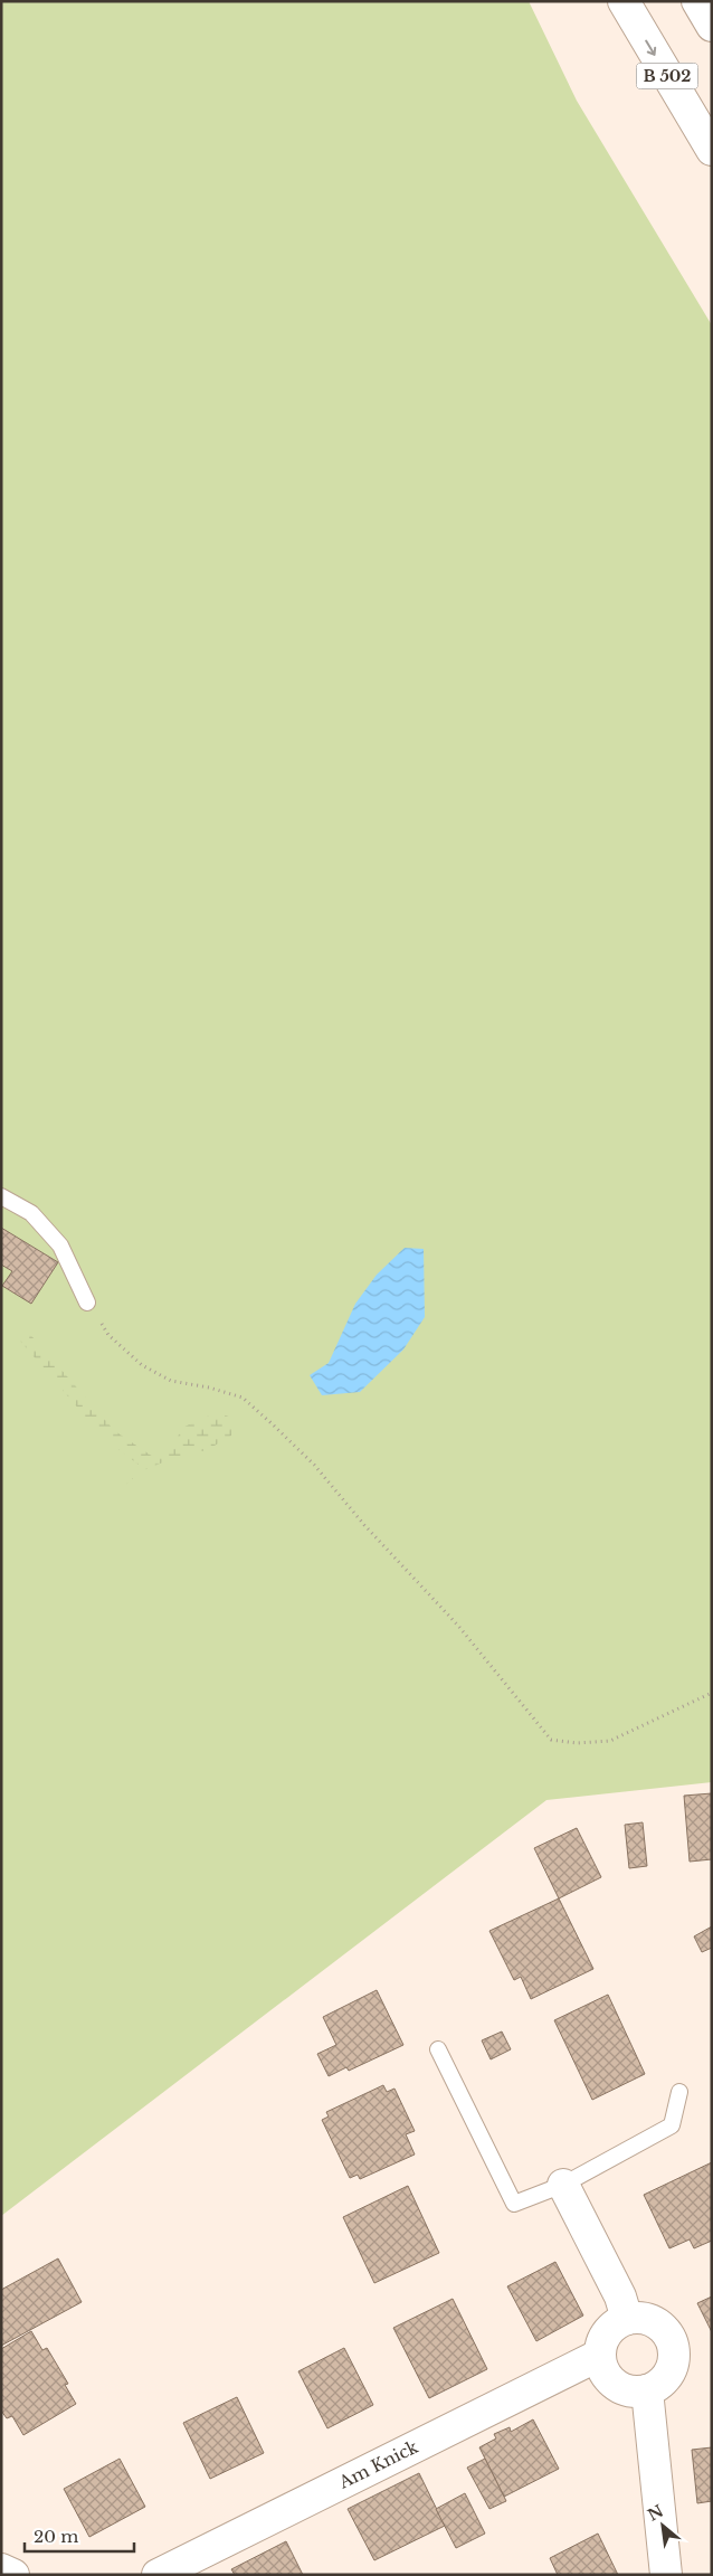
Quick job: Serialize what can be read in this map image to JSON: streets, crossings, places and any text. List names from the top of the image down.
{
  "streets": {
    "main road": ["B 502", "Am Knick"]
  },
  "scale_bar": "20 m",
  "north": "top left"
}
